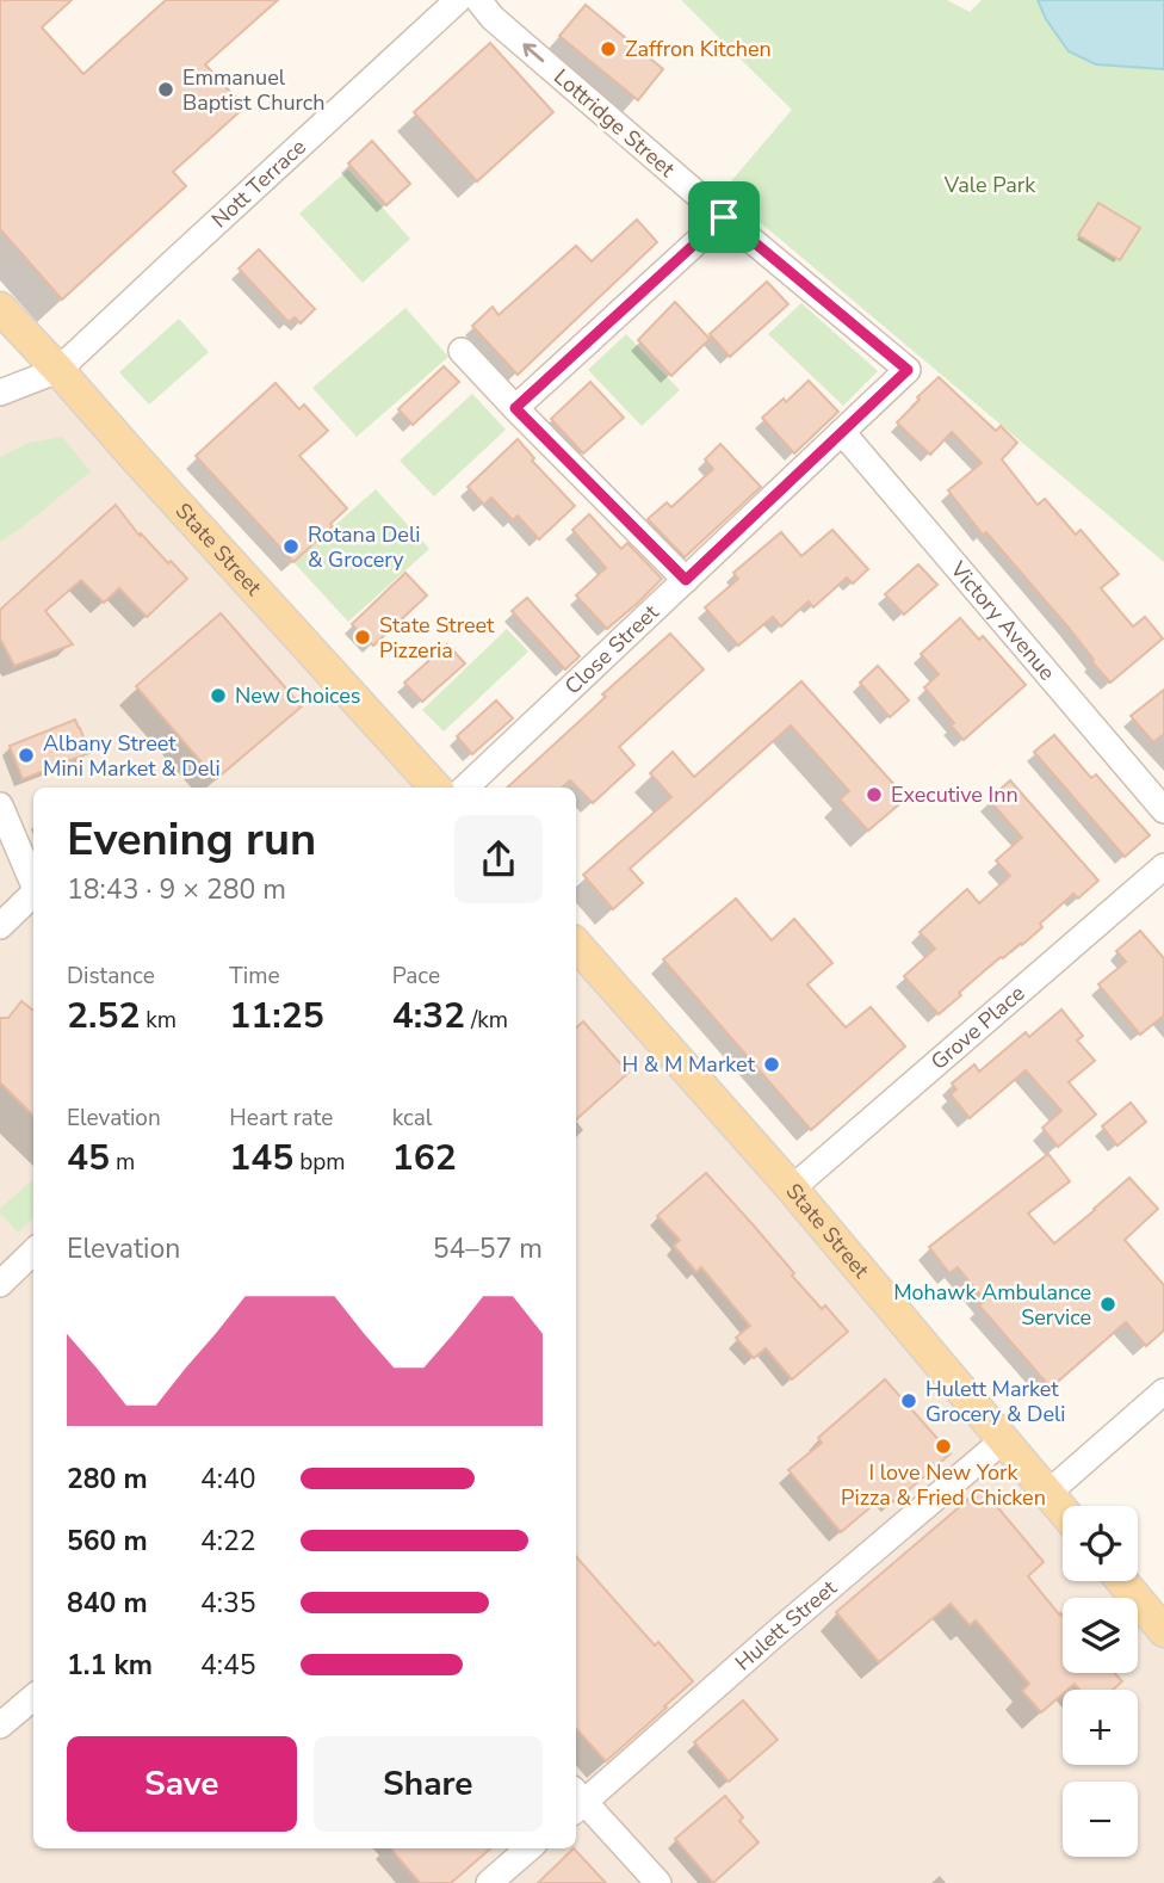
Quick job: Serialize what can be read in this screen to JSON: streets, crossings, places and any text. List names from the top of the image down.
{
  "streets": {
    "main road": ["State Street"],
    "street": [
      "Lottridge Street",
      "Nott Terrace",
      "Victory Avenue",
      "Close Street",
      "Grove Place",
      "Hulett Street"
    ]
  },
  "crossings": [
    ["Lottridge Street", "Close Street"],
    ["Nott Terrace", "State Street"],
    ["State Street", "Grove Place"],
    ["State Street", "Hulett Street"],
    ["Victory Avenue", "Close Street"]
  ],
  "one_way": ["Lottridge Street"],
  "parks": ["Vale Park"],
  "places": [
    "Zaffron Kitchen",
    "Emmanuel Baptist Church",
    "Rotana Deli & Grocery",
    "State Street Pizzeria",
    "New Choices",
    "Albany Street Mini Market & Deli",
    "Executive Inn",
    "H & M Market",
    "Mohawk Ambulance Service",
    "Hulett Market Grocery & Deli",
    "I love New York Pizza & Fried Chicken"
  ],
  "page": {
    "heading": ["Evening run", "18:43 · 9 × 280 m"],
    "stats": [
      ["Distance", "2.52 km"],
      ["Time", "11:25"],
      ["Pace", "4:32 /km"],
      ["Elevation", "45 m"],
      ["Heart rate", "145 bpm"],
      ["kcal", "162"]
    ],
    "chart": ["Elevation", "54–57 m"],
    "list": [
      {
        "name": "280 m",
        "note": "4:40"
      },
      {
        "name": "560 m",
        "note": "4:22"
      },
      {
        "name": "840 m",
        "note": "4:35"
      },
      {
        "name": "1.1 km",
        "note": "4:45"
      }
    ],
    "map_buttons": ["+", "−"],
    "buttons": ["Save", "Share"]
  }
}
